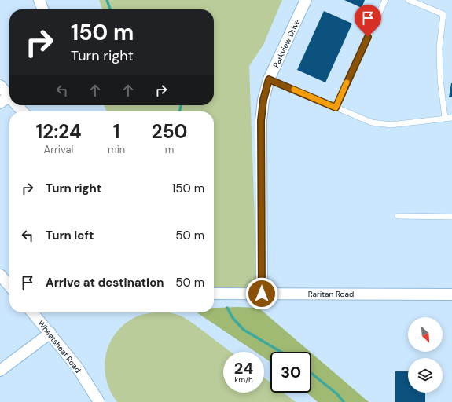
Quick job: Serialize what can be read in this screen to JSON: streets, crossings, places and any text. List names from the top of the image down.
{
  "streets": {
    "street": ["Parkview Drive", "Raritan Road", "Wheatsheaf Road"]
  },
  "crossings": [
    ["Parkview Drive", "Raritan Road"]
  ],
  "north": "bottom right",
  "page": {
    "turn": ["150 m", "Turn right"],
    "eta": [
      "12:24",
      "Arrival",
      "1",
      "min",
      "250",
      "m"
    ],
    "list": [
      {
        "name": "Turn right",
        "value": "150 m"
      },
      {
        "name": "Turn left",
        "value": "50 m"
      },
      {
        "name": "Arrive at destination",
        "value": "50 m"
      }
    ],
    "speed": "24 km/h",
    "limit": "30"
  }
}
